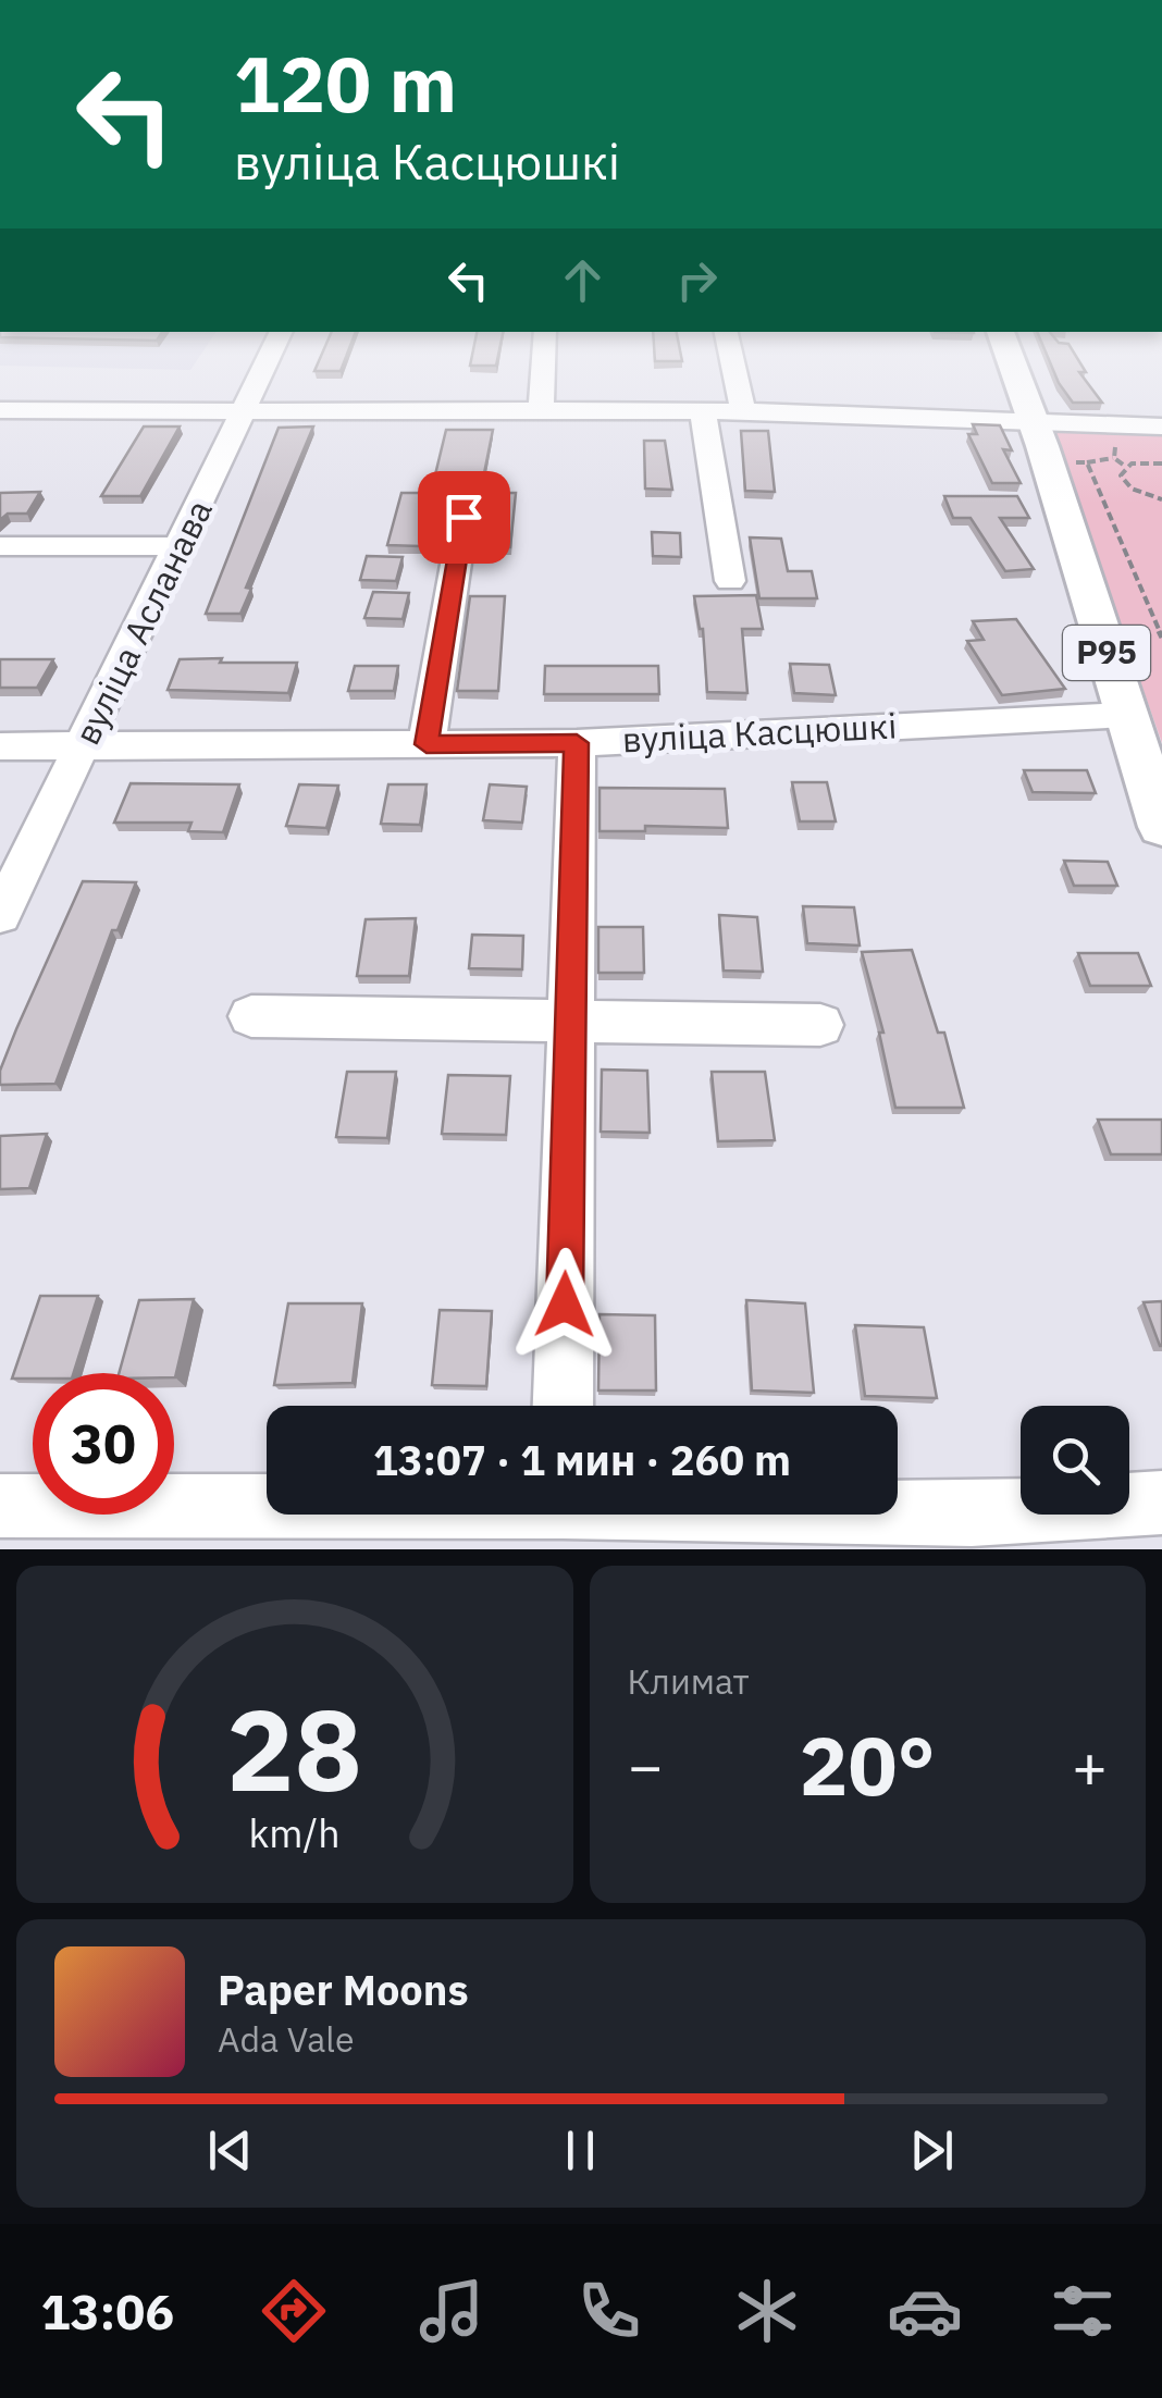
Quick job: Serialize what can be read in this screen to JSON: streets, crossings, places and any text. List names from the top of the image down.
{
  "streets": {
    "main road": ["Р95"],
    "street": ["вуліца Асланава", "вуліца Касцюшкі"]
  },
  "crossings": [
    ["вуліца Асланава", "вуліца Касцюшкі"],
    ["Р95", "вуліца Касцюшкі"]
  ],
  "page": {
    "turn": ["120 m", "вуліца Касцюшкі"],
    "limit": "30",
    "trip": "13:07 · 1 мин · 260 m",
    "tile": "Климат",
    "heat": ["−", "20°", "+"],
    "song": ["Paper Moons", "Ada Vale"],
    "tabs": "13:06",
    "gauge": ["28", "km/h"]
  }
}
